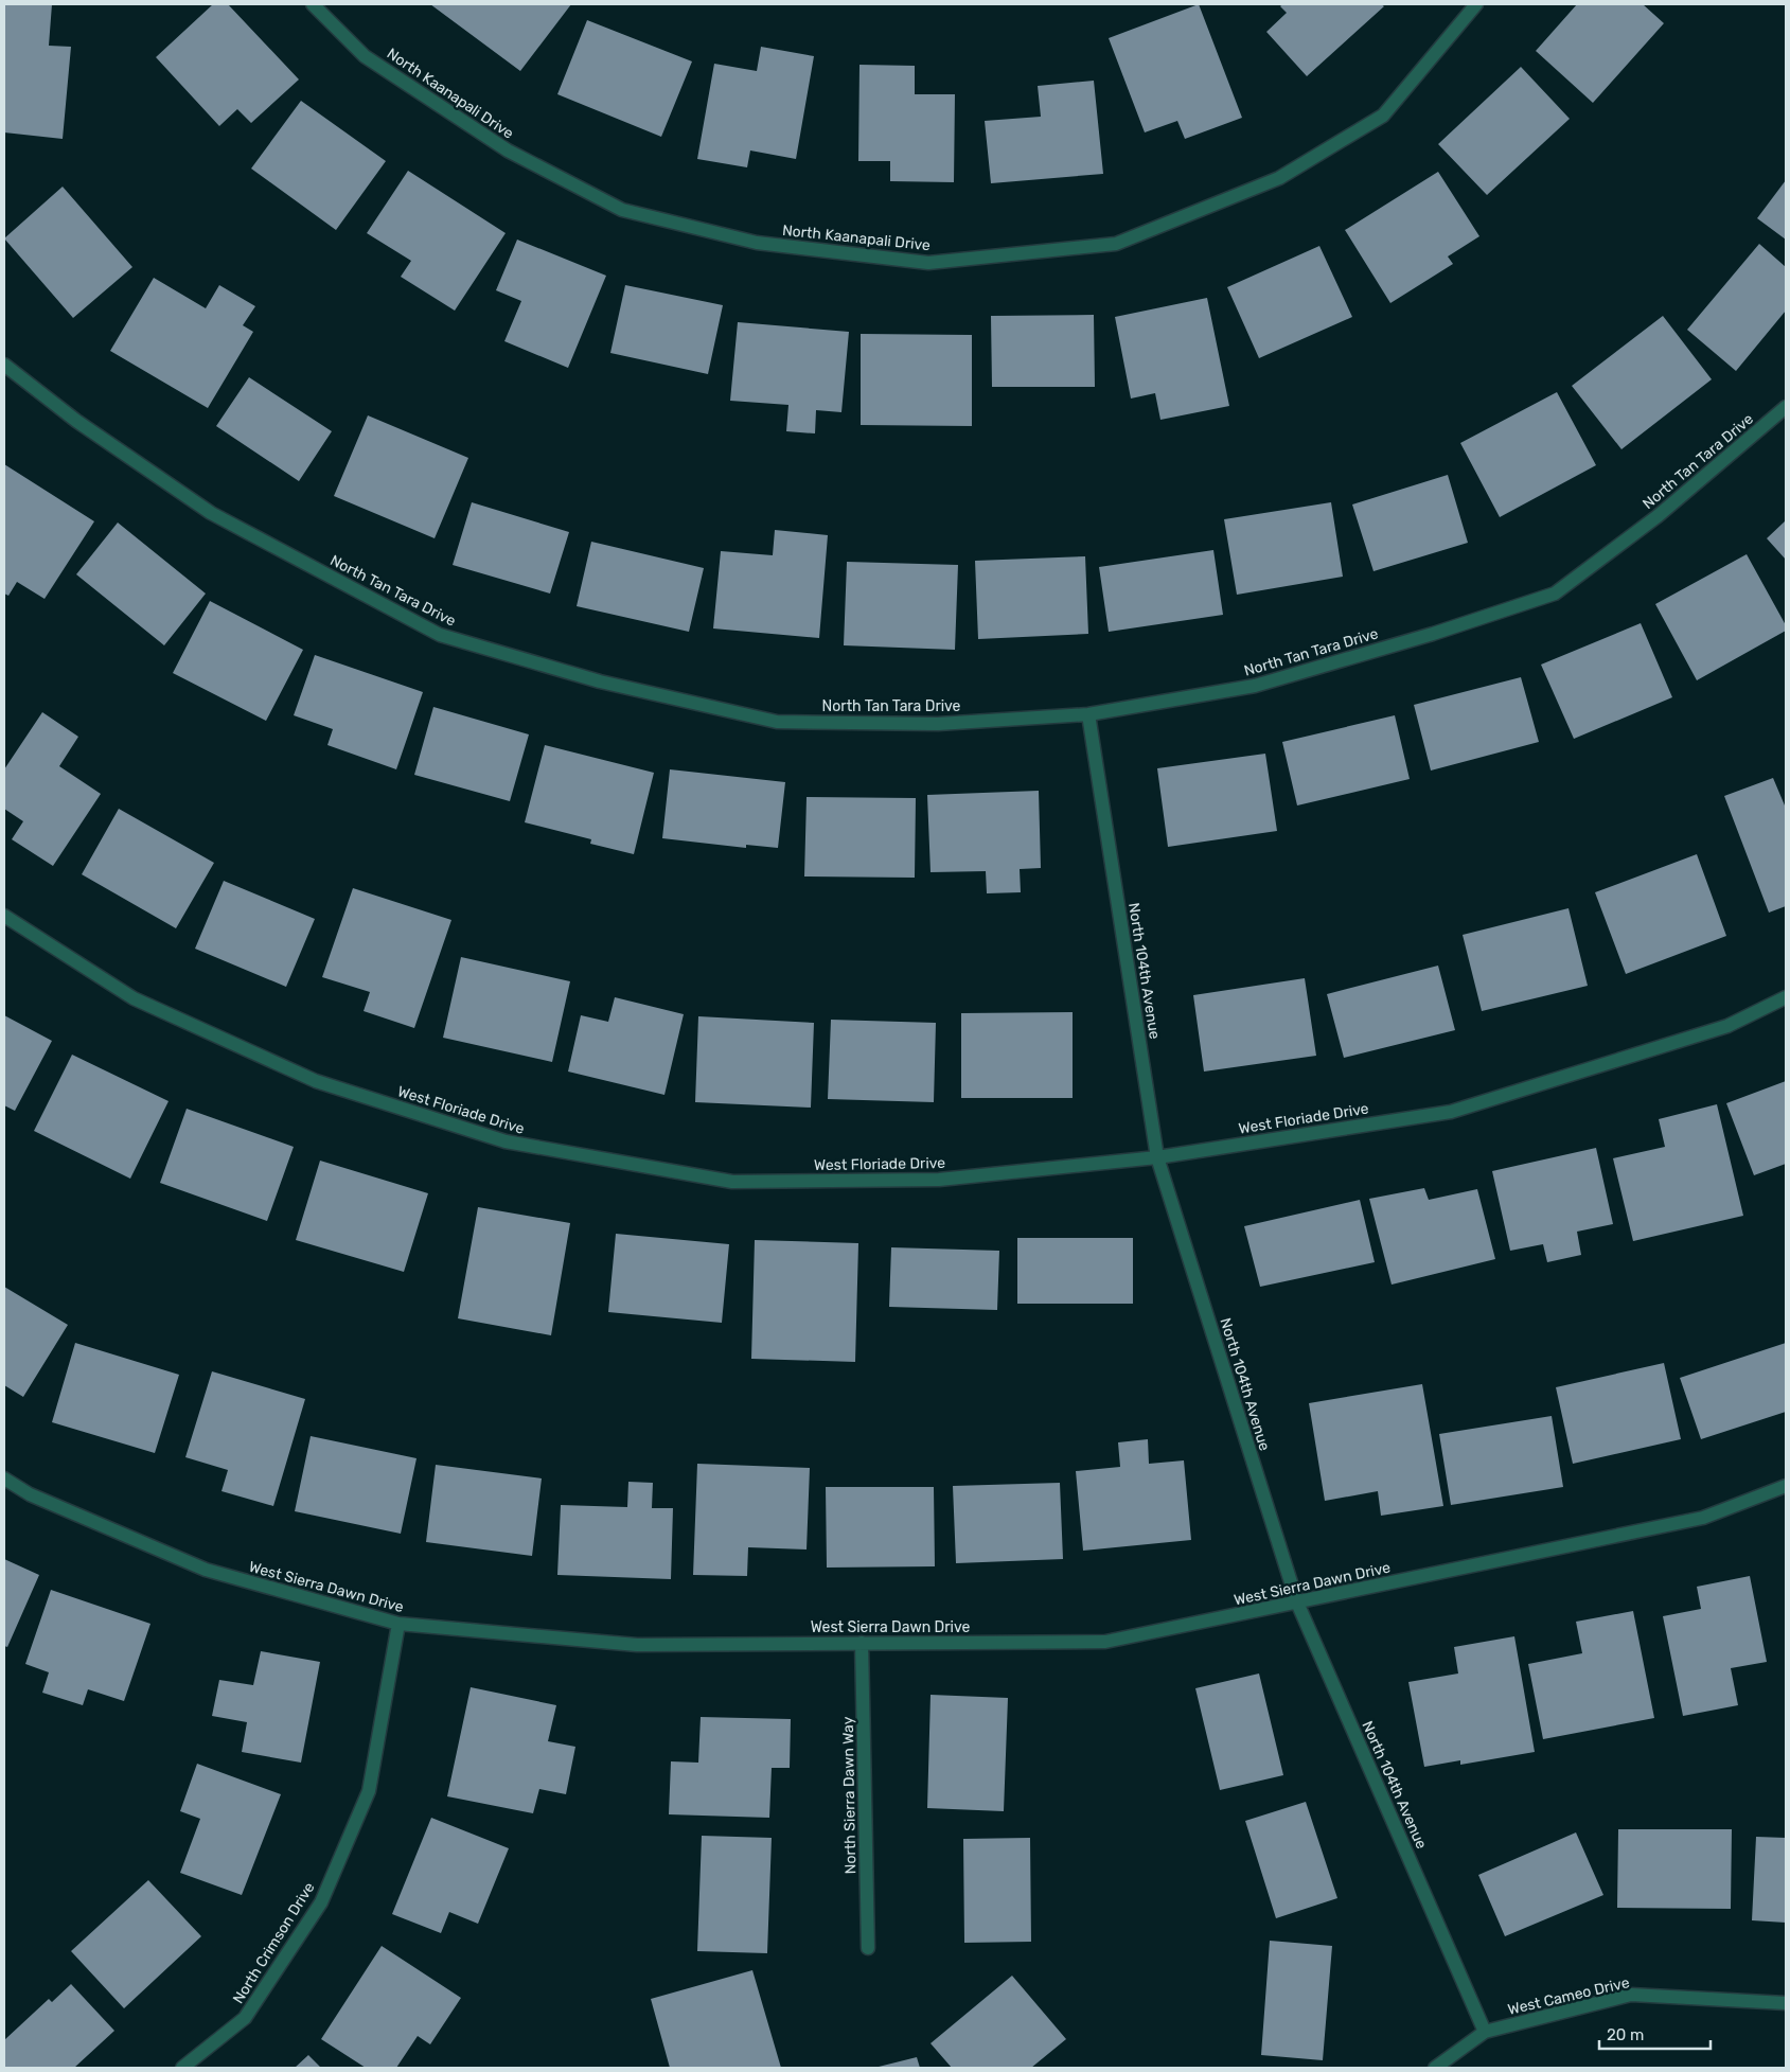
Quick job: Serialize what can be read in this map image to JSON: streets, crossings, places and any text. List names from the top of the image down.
{
  "streets": {
    "street": [
      "North Kaanapali Drive",
      "North Tan Tara Drive",
      "North 104th Avenue",
      "West Floriade Drive",
      "West Sierra Dawn Drive",
      "North Sierra Dawn Way",
      "North Crimson Drive",
      "West Cameo Drive"
    ]
  },
  "crossings": [
    ["North Tan Tara Drive", "North 104th Avenue"],
    ["North 104th Avenue", "West Floriade Drive"],
    ["North 104th Avenue", "West Sierra Dawn Drive"],
    ["North 104th Avenue", "West Cameo Drive"],
    ["West Sierra Dawn Drive", "North Sierra Dawn Way"],
    ["West Sierra Dawn Drive", "North Crimson Drive"]
  ],
  "scale_bar": "20 m"
}
